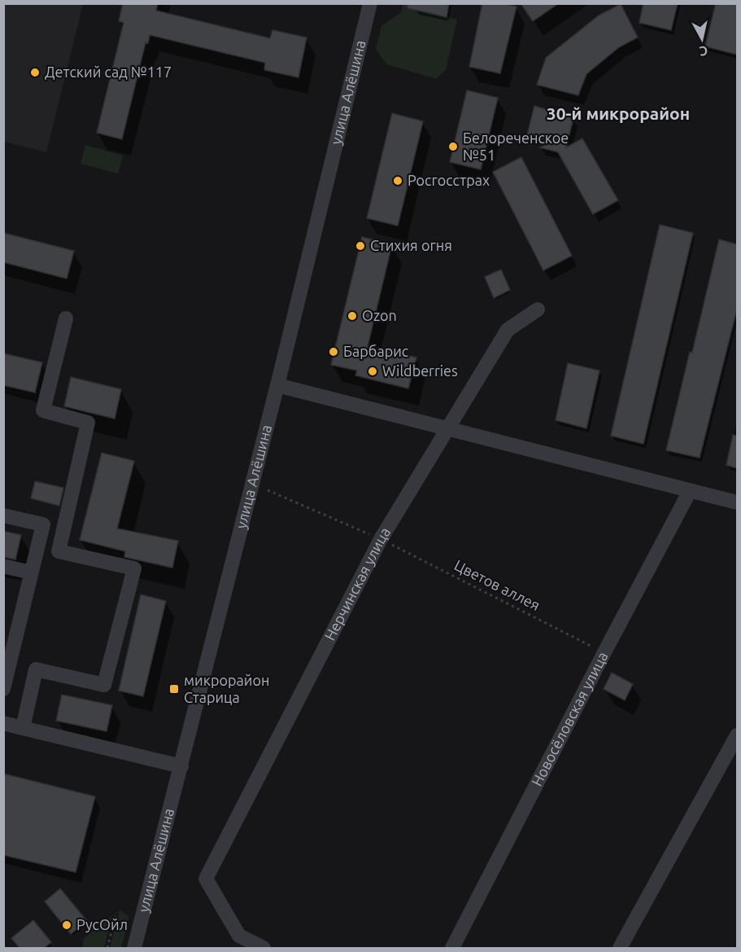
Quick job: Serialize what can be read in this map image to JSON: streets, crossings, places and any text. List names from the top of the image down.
{
  "streets": {
    "street": ["улица Алёшина", "Нерчинская улица", "Новосёловская улица"],
    "path": ["Цветов аллея"]
  },
  "crossings": [
    ["Нерчинская улица", "Цветов аллея"],
    ["Цветов аллея", "Новосёловская улица"]
  ],
  "districts": ["30-й микрорайон"],
  "places": {
    "other": [
      "Детский сад №117",
      "Белореченское №51",
      "Росгосстрах",
      "Стихия огня",
      "Ozon",
      "Барбарис",
      "Wildberries",
      "РусОйл"
    ],
    "transit": ["микрорайон Старица"]
  },
  "north": "bottom"
}
